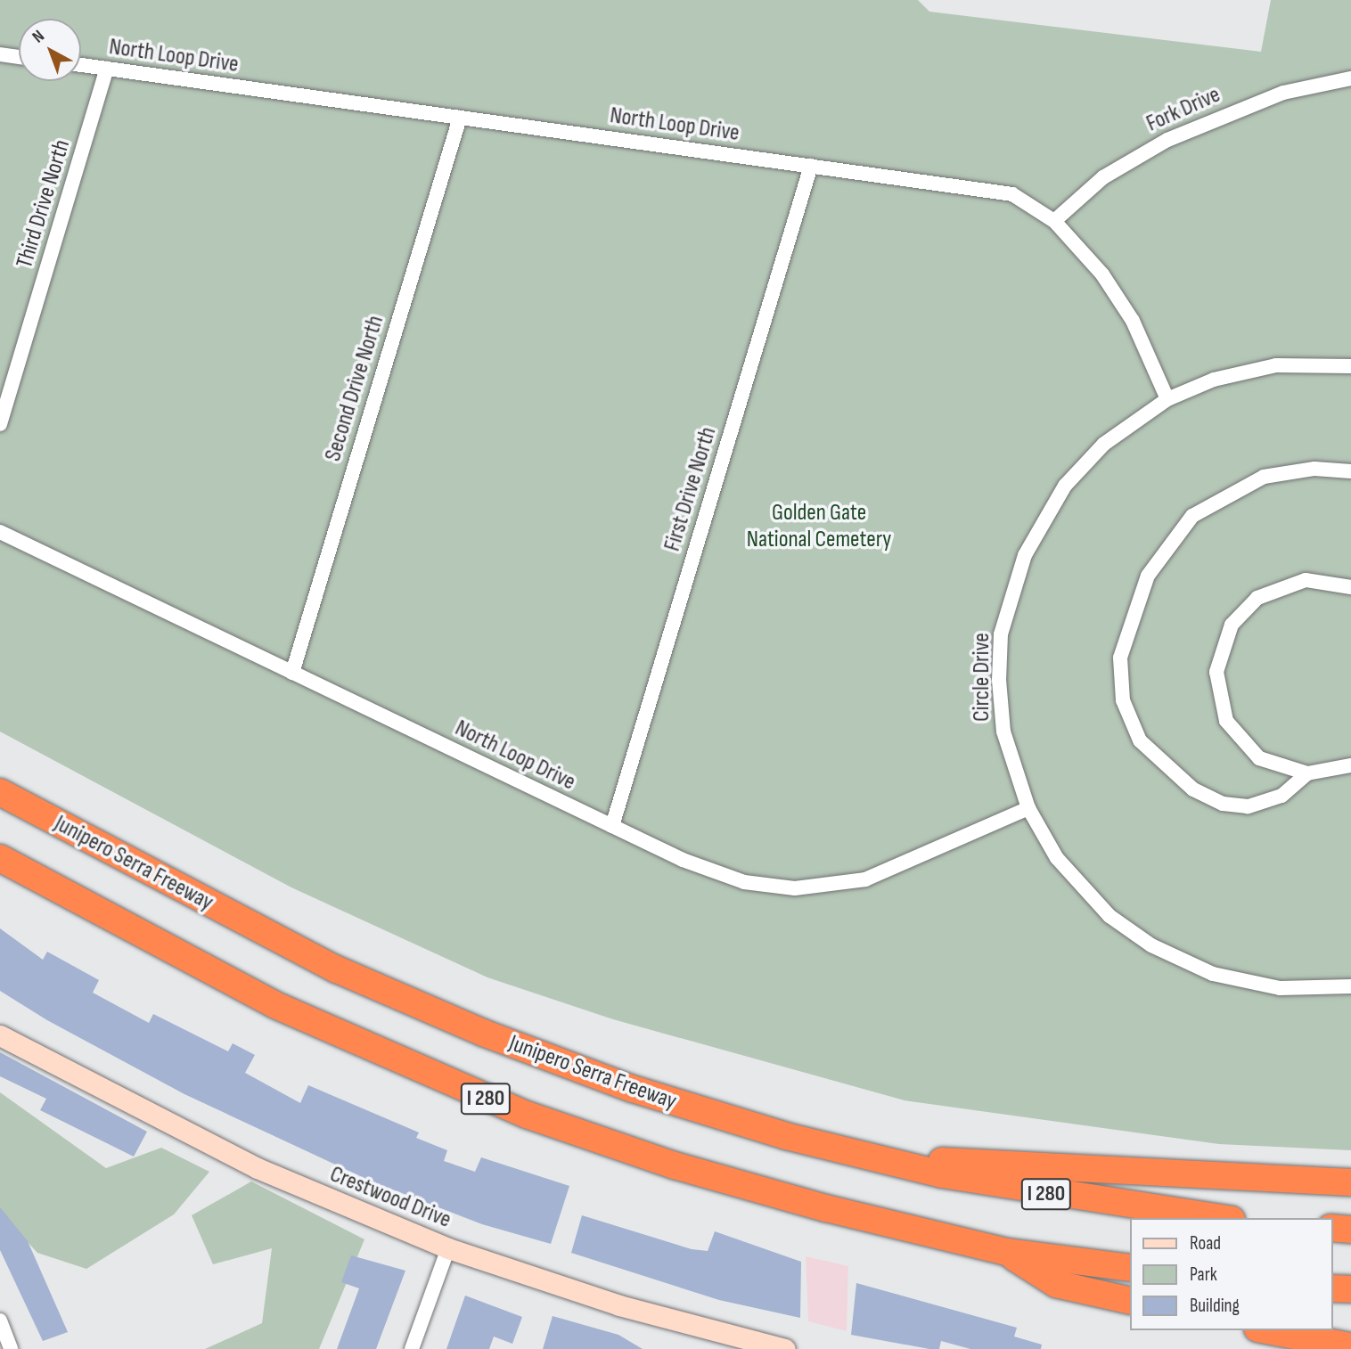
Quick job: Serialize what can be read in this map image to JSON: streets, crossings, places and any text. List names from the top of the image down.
{
  "streets": {
    "highway": ["Junipero Serra Freeway", "I 280"],
    "street": [
      "North Loop Drive",
      "Fork Drive",
      "Third Drive North",
      "Second Drive North",
      "First Drive North",
      "Circle Drive",
      "Crestwood Drive"
    ]
  },
  "crossings": [
    ["North Loop Drive", "Fork Drive"],
    ["North Loop Drive", "Third Drive North"],
    ["North Loop Drive", "Second Drive North"],
    ["North Loop Drive", "First Drive North"],
    ["North Loop Drive", "Circle Drive"]
  ],
  "parks": ["Golden Gate National Cemetery"],
  "legend": ["Road", "Park", "Building"],
  "north": "top left"
}
